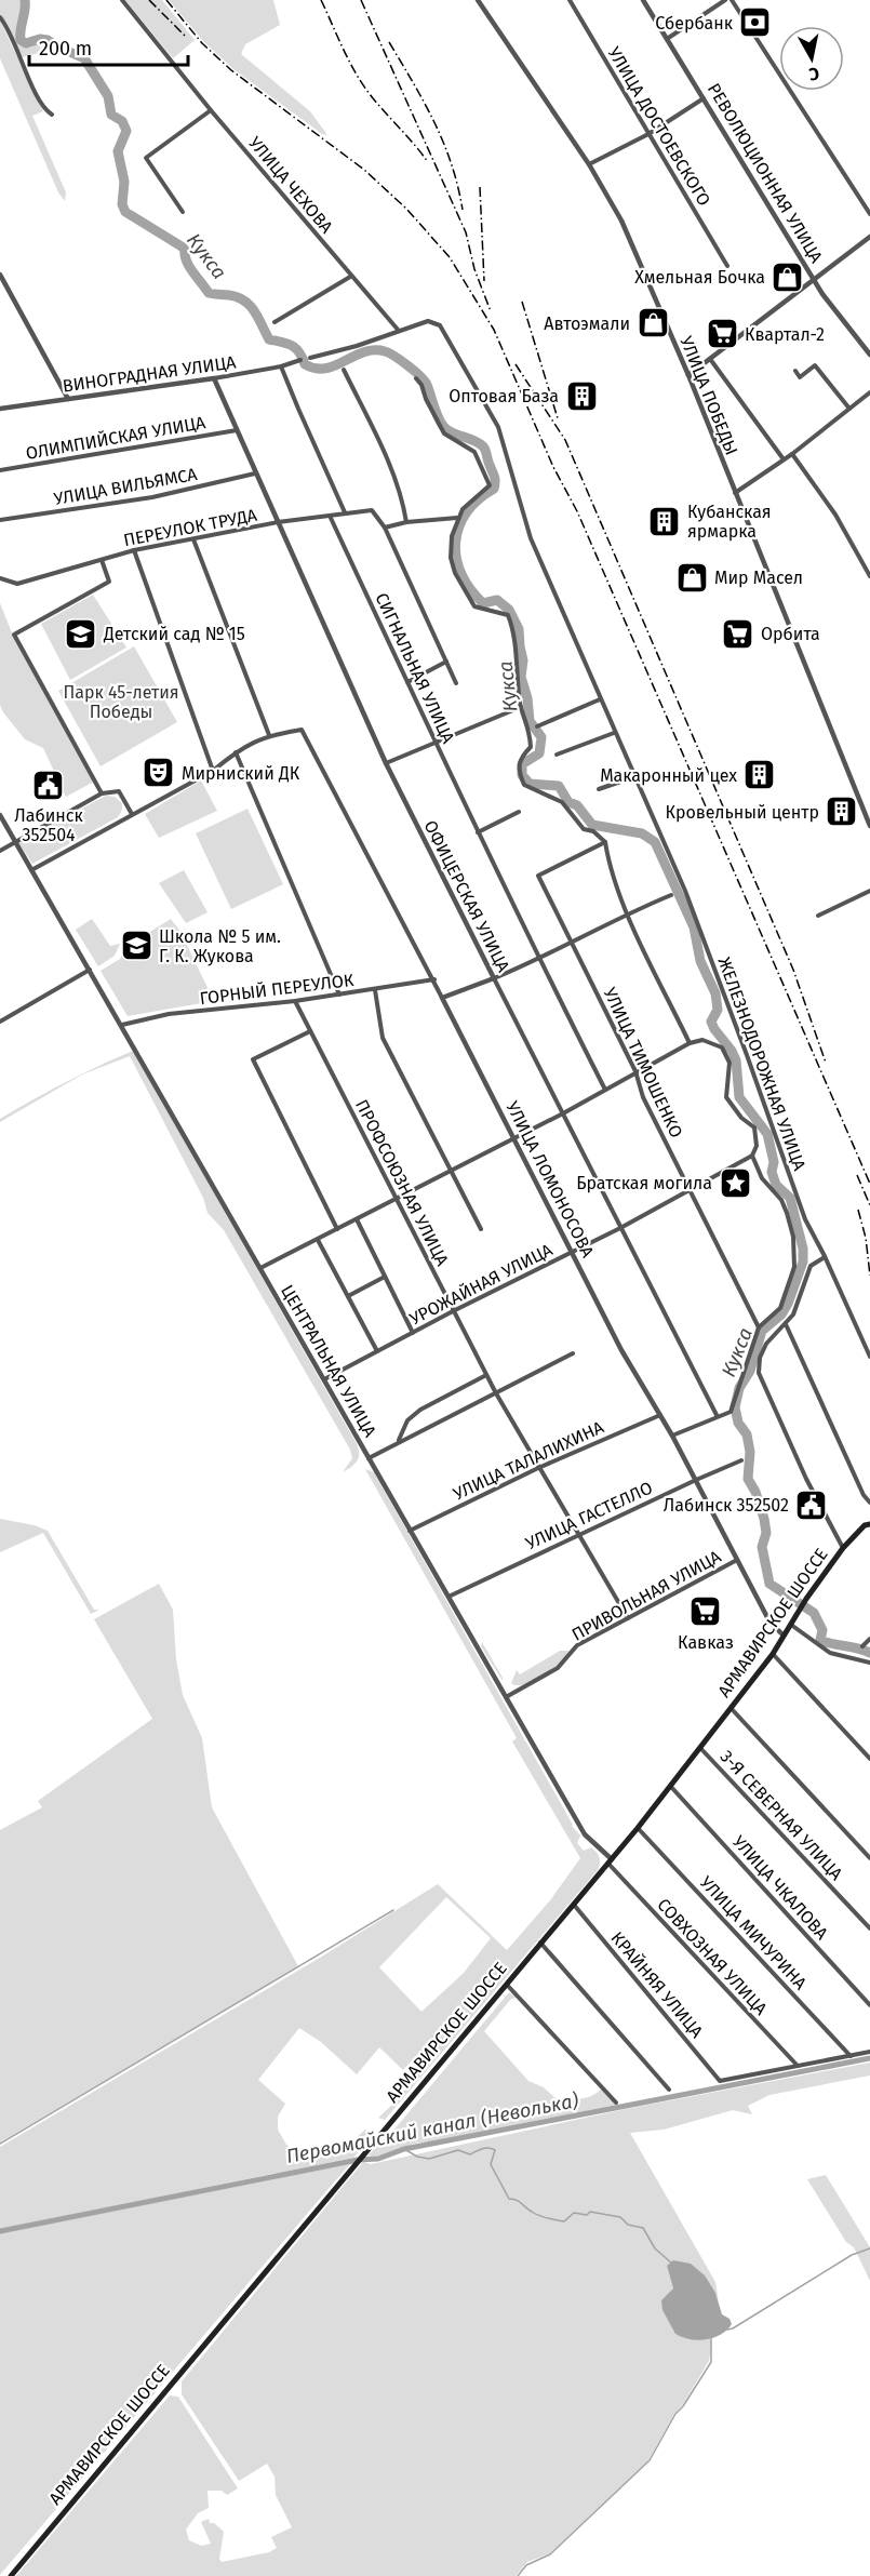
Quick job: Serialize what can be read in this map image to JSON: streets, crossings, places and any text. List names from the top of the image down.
{
  "streets": {
    "main road": ["АРМАВИРСКОЕ ШОССЕ"],
    "street": [
      "УЛИЦА ДОСТОЕВСКОГО",
      "РЕВОЛЮЦИОННАЯ УЛИЦА",
      "УЛИЦА ЧЕХОВА",
      "ВИНОГРАДНАЯ УЛИЦА",
      "УЛИЦА ПОБЕДЫ",
      "ОЛИМПИЙСКАЯ УЛИЦА",
      "УЛИЦА ВИЛЬЯМСА",
      "ПЕРЕУЛОК ТРУДА",
      "СИГНАЛЬНАЯ УЛИЦА",
      "ОФИЦЕРСКАЯ УЛИЦА",
      "ГОРНЫЙ ПЕРЕУЛОК",
      "УЛИЦА ТИМОШЕНКО",
      "ЖЕЛЕЗНОДОРОЖНАЯ УЛИЦА",
      "УЛИЦА ЛОМОНОСОВА",
      "ПРОФСОЮЗНАЯ УЛИЦА",
      "УРОЖАЙНАЯ УЛИЦА",
      "ЦЕНТРАЛЬНАЯ УЛИЦА",
      "УЛИЦА ТАЛАЛИХИНА",
      "УЛИЦА ГАСТЕЛЛО",
      "ПРИВОЛЬНАЯ УЛИЦА",
      "3-Я СЕВЕРНАЯ УЛИЦА",
      "УЛИЦА ЧКАЛОВА",
      "УЛИЦА МИЧУРИНА",
      "СОВХОЗНАЯ УЛИЦА",
      "КРАЙНЯЯ УЛИЦА"
    ]
  },
  "crossings": [
    ["УЛИЦА ЧЕХОВА", "ЖЕЛЕЗНОДОРОЖНАЯ УЛИЦА"],
    ["ВИНОГРАДНАЯ УЛИЦА", "ОФИЦЕРСКАЯ УЛИЦА"],
    ["ОЛИМПИЙСКАЯ УЛИЦА", "ОФИЦЕРСКАЯ УЛИЦА"],
    ["УЛИЦА ВИЛЬЯМСА", "ОФИЦЕРСКАЯ УЛИЦА"],
    ["ПЕРЕУЛОК ТРУДА", "СИГНАЛЬНАЯ УЛИЦА"],
    ["ПЕРЕУЛОК ТРУДА", "ОФИЦЕРСКАЯ УЛИЦА"],
    ["ОФИЦЕРСКАЯ УЛИЦА", "УРОЖАЙНАЯ УЛИЦА"],
    ["ГОРНЫЙ ПЕРЕУЛОК", "УЛИЦА ЛОМОНОСОВА"],
    ["ГОРНЫЙ ПЕРЕУЛОК", "ПРОФСОЮЗНАЯ УЛИЦА"],
    ["ГОРНЫЙ ПЕРЕУЛОК", "ЦЕНТРАЛЬНАЯ УЛИЦА"],
    ["УЛИЦА ТИМОШЕНКО", "ЖЕЛЕЗНОДОРОЖНАЯ УЛИЦА"],
    ["УЛИЦА ТИМОШЕНКО", "УРОЖАЙНАЯ УЛИЦА"],
    ["ЖЕЛЕЗНОДОРОЖНАЯ УЛИЦА", "УРОЖАЙНАЯ УЛИЦА"],
    ["УЛИЦА ЛОМОНОСОВА", "УРОЖАЙНАЯ УЛИЦА"],
    ["УЛИЦА ЛОМОНОСОВА", "УЛИЦА ТАЛАЛИХИНА"],
    ["УЛИЦА ЛОМОНОСОВА", "УЛИЦА ГАСТЕЛЛО"],
    ["УЛИЦА ЛОМОНОСОВА", "ПРИВОЛЬНАЯ УЛИЦА"],
    ["УЛИЦА ЛОМОНОСОВА", "АРМАВИРСКОЕ ШОССЕ"],
    ["ПРОФСОЮЗНАЯ УЛИЦА", "УРОЖАЙНАЯ УЛИЦА"],
    ["ПРОФСОЮЗНАЯ УЛИЦА", "УЛИЦА ТАЛАЛИХИНА"],
    ["ПРОФСОЮЗНАЯ УЛИЦА", "УЛИЦА ГАСТЕЛЛО"],
    ["ПРОФСОЮЗНАЯ УЛИЦА", "ПРИВОЛЬНАЯ УЛИЦА"],
    ["УРОЖАЙНАЯ УЛИЦА", "ЦЕНТРАЛЬНАЯ УЛИЦА"],
    ["ЦЕНТРАЛЬНАЯ УЛИЦА", "УЛИЦА ТАЛАЛИХИНА"],
    ["ЦЕНТРАЛЬНАЯ УЛИЦА", "УЛИЦА ГАСТЕЛЛО"],
    ["ЦЕНТРАЛЬНАЯ УЛИЦА", "ПРИВОЛЬНАЯ УЛИЦА"],
    ["ЦЕНТРАЛЬНАЯ УЛИЦА", "АРМАВИРСКОЕ ШОССЕ"],
    ["ЦЕНТРАЛЬНАЯ УЛИЦА", "СОВХОЗНАЯ УЛИЦА"],
    ["АРМАВИРСКОЕ ШОССЕ", "3-Я СЕВЕРНАЯ УЛИЦА"],
    ["АРМАВИРСКОЕ ШОССЕ", "УЛИЦА ЧКАЛОВА"],
    ["АРМАВИРСКОЕ ШОССЕ", "УЛИЦА МИЧУРИНА"],
    ["АРМАВИРСКОЕ ШОССЕ", "СОВХОЗНАЯ УЛИЦА"],
    ["АРМАВИРСКОЕ ШОССЕ", "КРАЙНЯЯ УЛИЦА"],
    ["СОВХОЗНАЯ УЛИЦА", "КРАЙНЯЯ УЛИЦА"]
  ],
  "water": ["Кукса", "Первомайский канал (Неволька)"],
  "parks": ["Парк 45-летия Победы"],
  "places": {
    "bank": ["Сбербанк"],
    "shop": ["Хмельная Бочка", "Автоэмали", "Мир Масел"],
    "supermarket": ["Квартал-2", "Орбита", "Кавказ"],
    "building": [
      "Оптовая База",
      "Кубанская ярмарка",
      "Макаронный цех",
      "Кровельный центр"
    ],
    "school or university": ["Детский сад № 15", "Школа № 5 им. Г. К. Жукова"],
    "theatre": ["Мирниский ДК"],
    "public building": ["Лабинск 352504", "Лабинск 352502"],
    "place": ["Братская могила"]
  },
  "scale_bar": "200 m",
  "north": "bottom"
}
